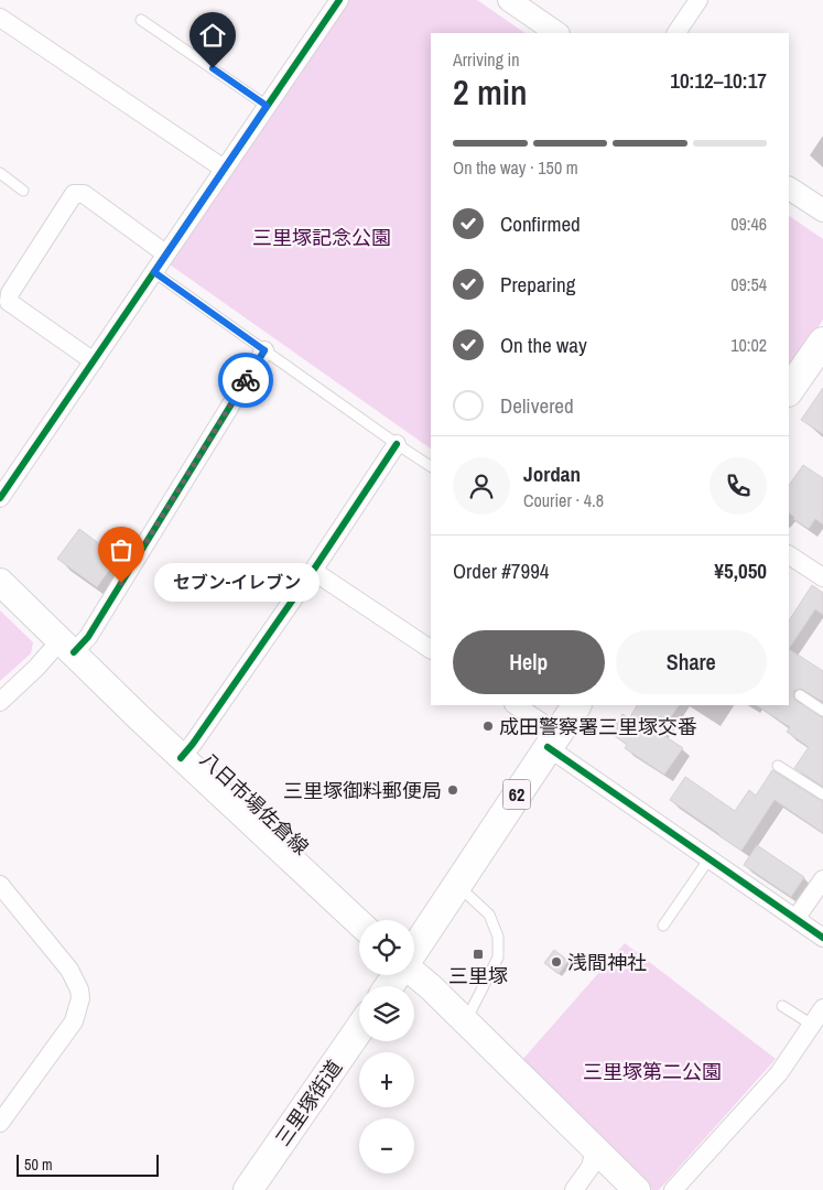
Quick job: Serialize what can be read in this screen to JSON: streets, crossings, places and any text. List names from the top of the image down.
{
  "streets": {
    "main road": ["62", "八日市場佐倉線", "三里塚街道"]
  },
  "parks": ["三里塚記念公園", "三里塚第二公園"],
  "places": {
    "other": [
      "セブン-イレブン",
      "成田警察署三里塚交番",
      "三里塚御料郵便局",
      "浅間神社"
    ],
    "transit": ["三里塚"]
  },
  "scale_bar": "50 m",
  "page": {
    "heading": ["2 min", "Arriving in", "10:12–10:17"],
    "panel": [
      "Jordan",
      "Courier · 4.8",
      "Order #7994",
      "¥5,050"
    ],
    "bar": "On the way · 150 m",
    "list": [
      ["Confirmed", "09:46"],
      ["Preparing", "09:54"],
      ["On the way", "10:02"],
      "Delivered"
    ],
    "bubble": "セブン-イレブン",
    "buttons": ["Help", "Share"],
    "map_buttons": ["+", "−"],
    "scale": "50 m"
  }
}
